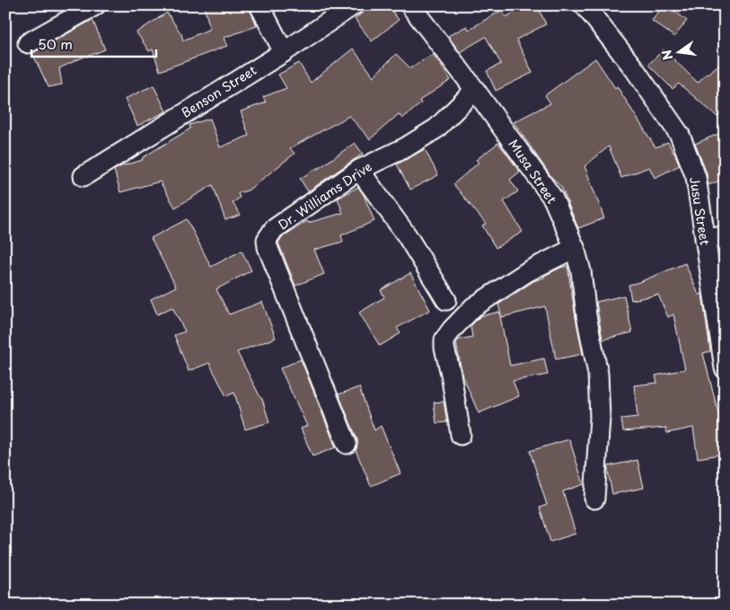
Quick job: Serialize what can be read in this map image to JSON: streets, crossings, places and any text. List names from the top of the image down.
{
  "streets": {
    "street": [
      "Benson Street",
      "Musa Street",
      "Dr. Williams Drive",
      "Jusu Street"
    ]
  },
  "crossings": [
    ["Musa Street", "Dr. Williams Drive"]
  ],
  "scale_bar": "50 m",
  "north": "left"
}
